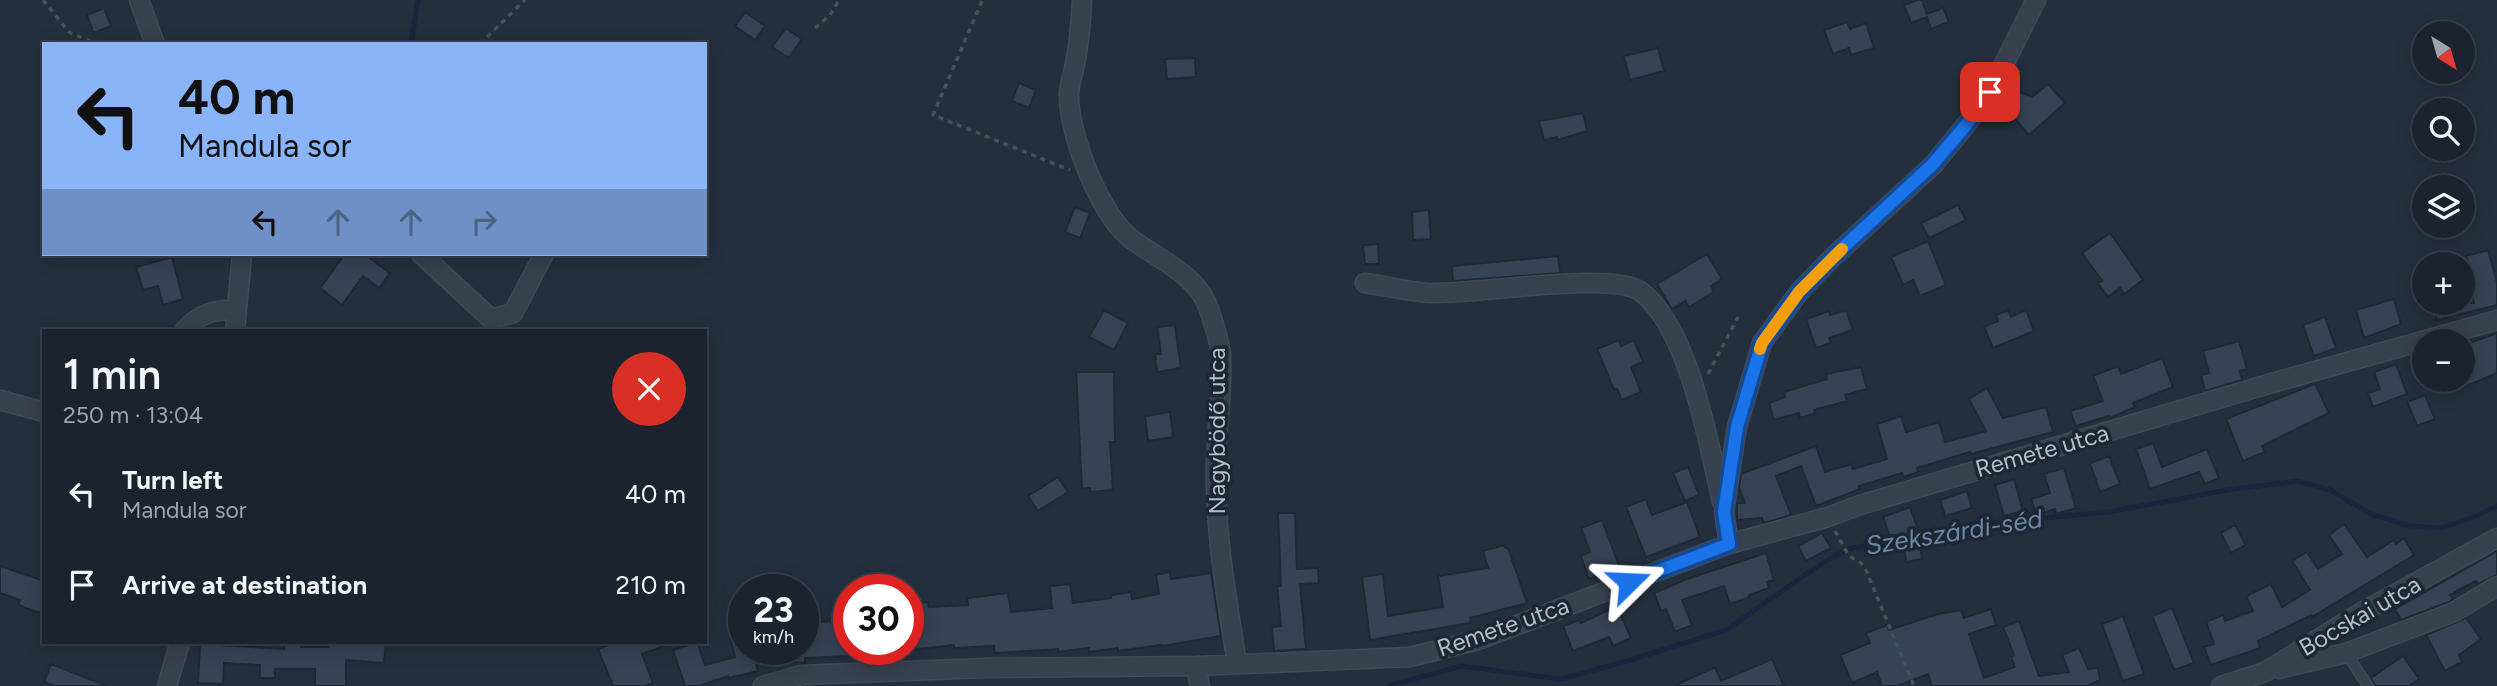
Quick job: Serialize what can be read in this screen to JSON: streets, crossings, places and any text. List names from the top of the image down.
{
  "streets": {
    "street": ["Nagybödő utca", "Remete utca", "Bocskai utca"]
  },
  "crossings": [
    ["Nagybödő utca", "Remete utca"]
  ],
  "water": ["Szekszárdi-séd"],
  "north": "bottom right",
  "page": {
    "map_buttons": ["+", "−"],
    "turn": ["40 m", "Mandula sor"],
    "heading": ["1 min", "250 m · 13:04"],
    "list": [
      {
        "name": "Turn left",
        "note": "Mandula sor",
        "value": "40 m"
      },
      {
        "name": "Arrive at destination",
        "value": "210 m"
      }
    ],
    "speed": "23 km/h",
    "limit": "30"
  }
}
